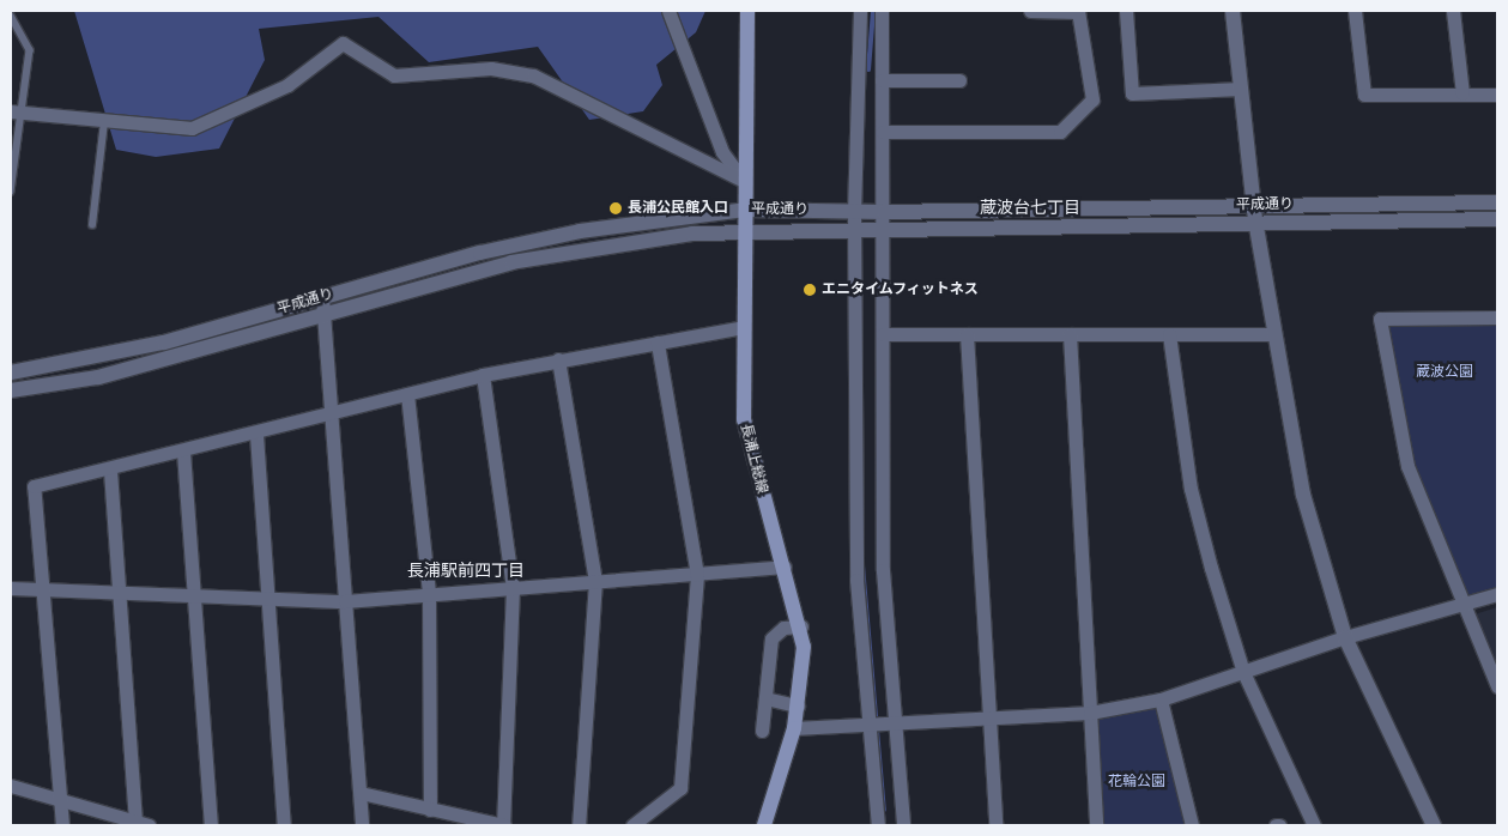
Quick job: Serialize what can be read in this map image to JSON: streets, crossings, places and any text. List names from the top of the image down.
{
  "streets": {
    "main road": ["長浦上総線"],
    "street": ["平成通り"]
  },
  "crossings": [
    ["平成通り", "長浦上総線"]
  ],
  "districts": ["蔵波台七丁目", "長浦駅前四丁目"],
  "parks": ["蔵波公園", "花輪公園"],
  "places": ["長浦公民館入口", "エニタイムフィットネス"]
}
